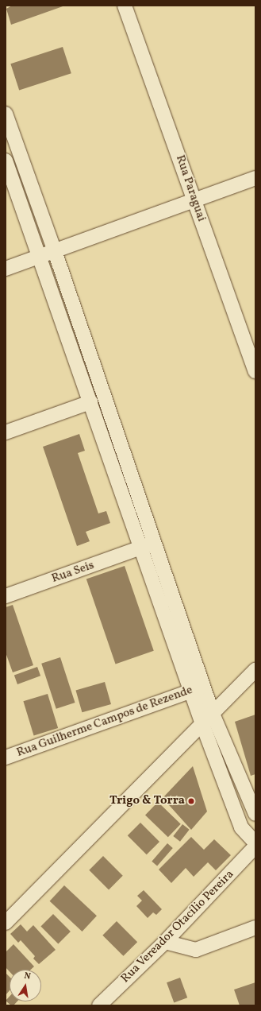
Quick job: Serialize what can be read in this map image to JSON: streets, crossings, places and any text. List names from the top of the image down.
{
  "streets": {
    "street": [
      "Rua Paraguai",
      "Rua Seis",
      "Rua Guilherme Campos de Rezende",
      "Rua Vereador Otacílio Pereira"
    ]
  },
  "places": ["Trigo & Torra"],
  "north": "top"
}
